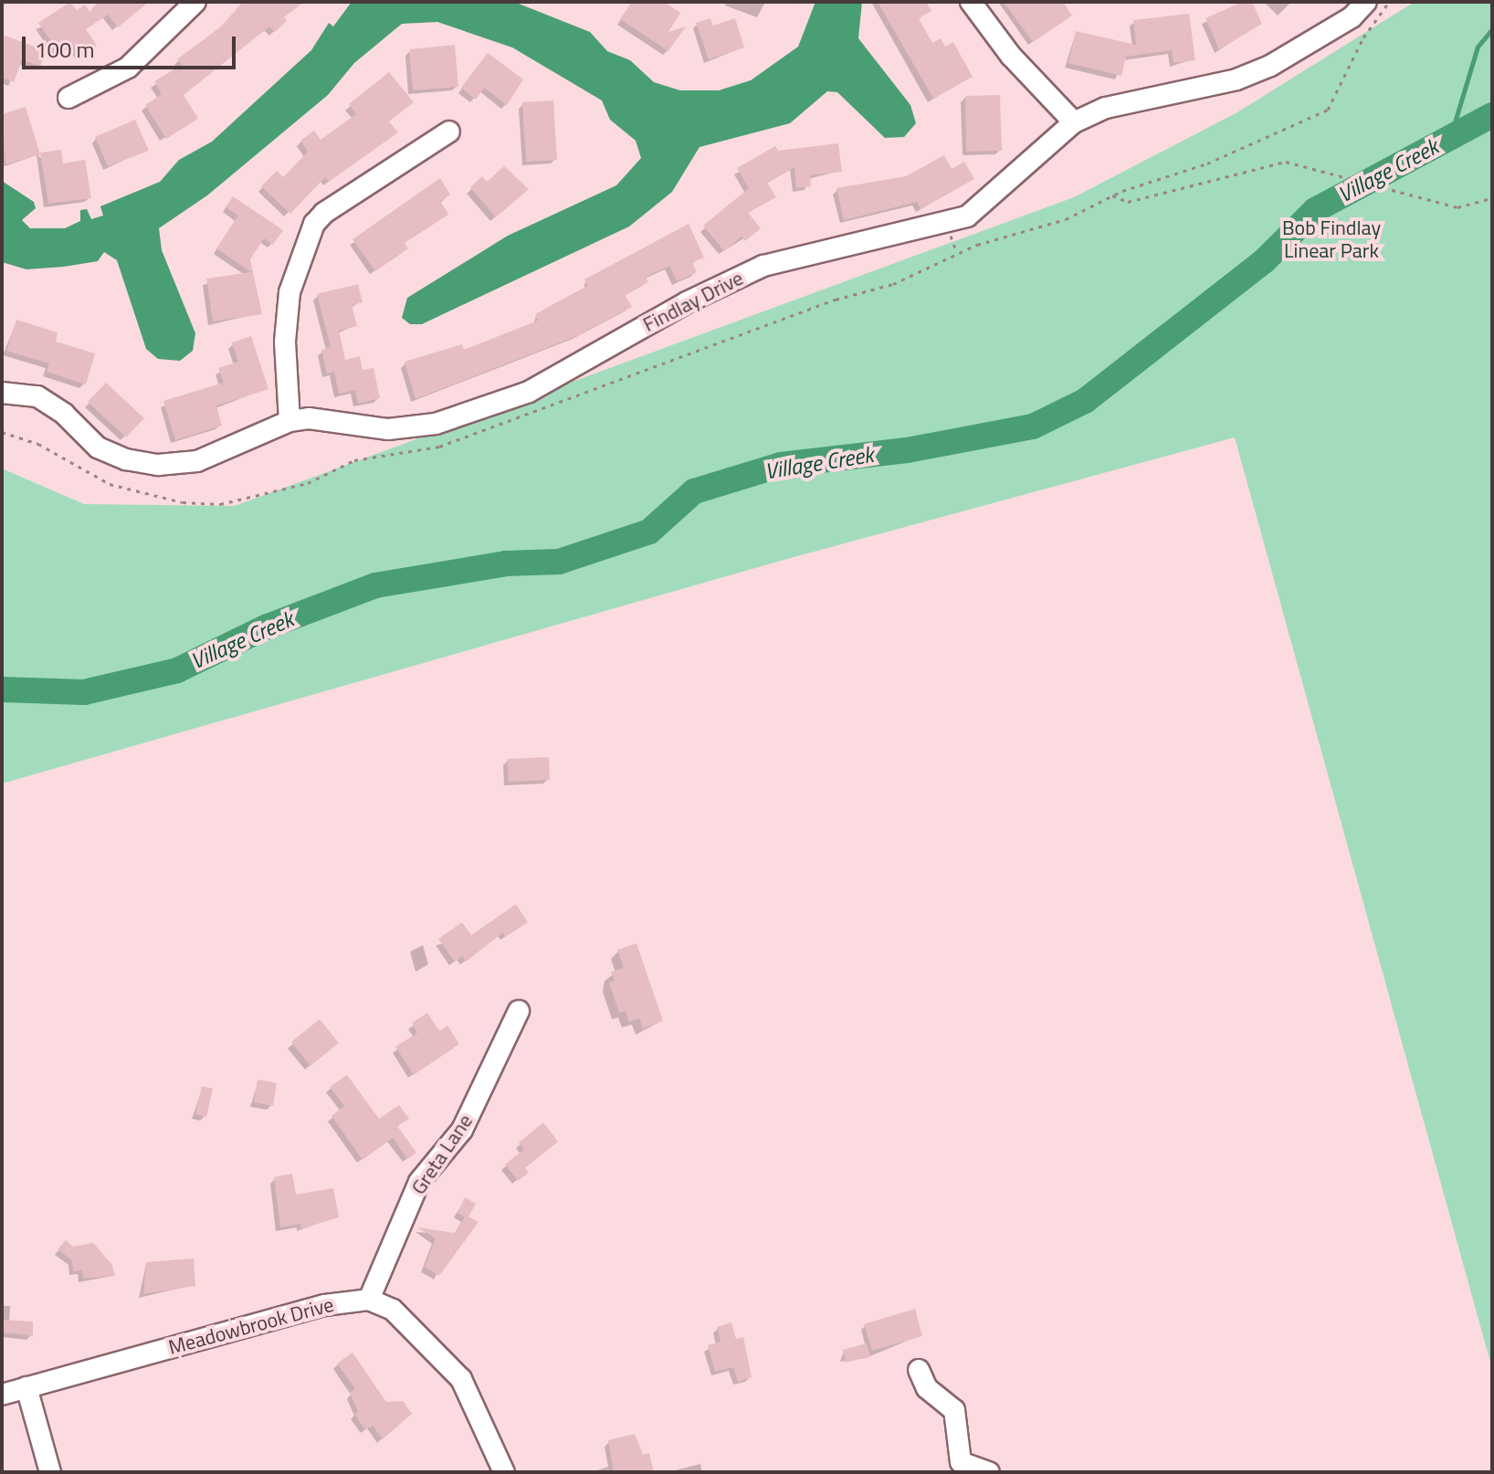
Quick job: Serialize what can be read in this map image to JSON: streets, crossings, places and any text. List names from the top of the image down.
{
  "streets": {
    "street": ["Findlay Drive", "Greta Lane", "Meadowbrook Drive"]
  },
  "crossings": [
    ["Greta Lane", "Meadowbrook Drive"]
  ],
  "water": ["Village Creek"],
  "parks": ["Bob Findlay Linear Park"],
  "scale_bar": "100 m"
}
